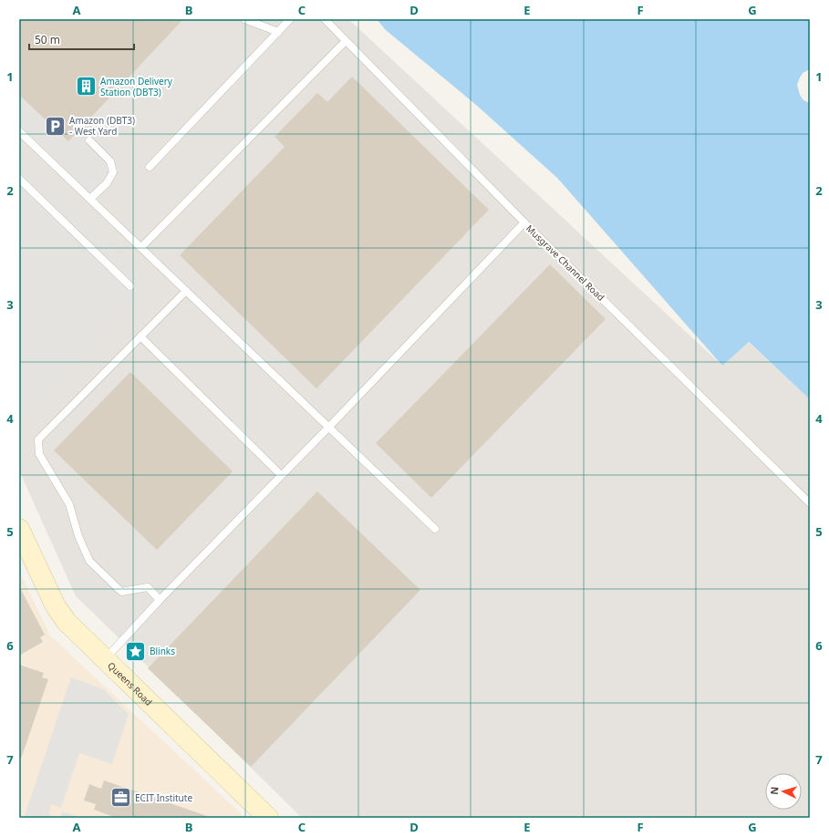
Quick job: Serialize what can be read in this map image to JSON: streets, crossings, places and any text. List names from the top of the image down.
{
  "streets": {
    "street": ["Queens Road"],
    "lane": ["Musgrave Channel Road"]
  },
  "places": {
    "building": ["Amazon Delivery Station (DBT3)"],
    "parking": ["Amazon (DBT3) - West Yard"],
    "place": ["Blinks"],
    "office": ["ECIT Institute"]
  },
  "scale_bar": "50 m",
  "north": "left",
  "grid": {
    "columns": [
      "A",
      "B",
      "C",
      "D",
      "E",
      "F",
      "G"
    ],
    "rows": [
      "1",
      "2",
      "3",
      "4",
      "5",
      "6",
      "7"
    ]
  }
}
